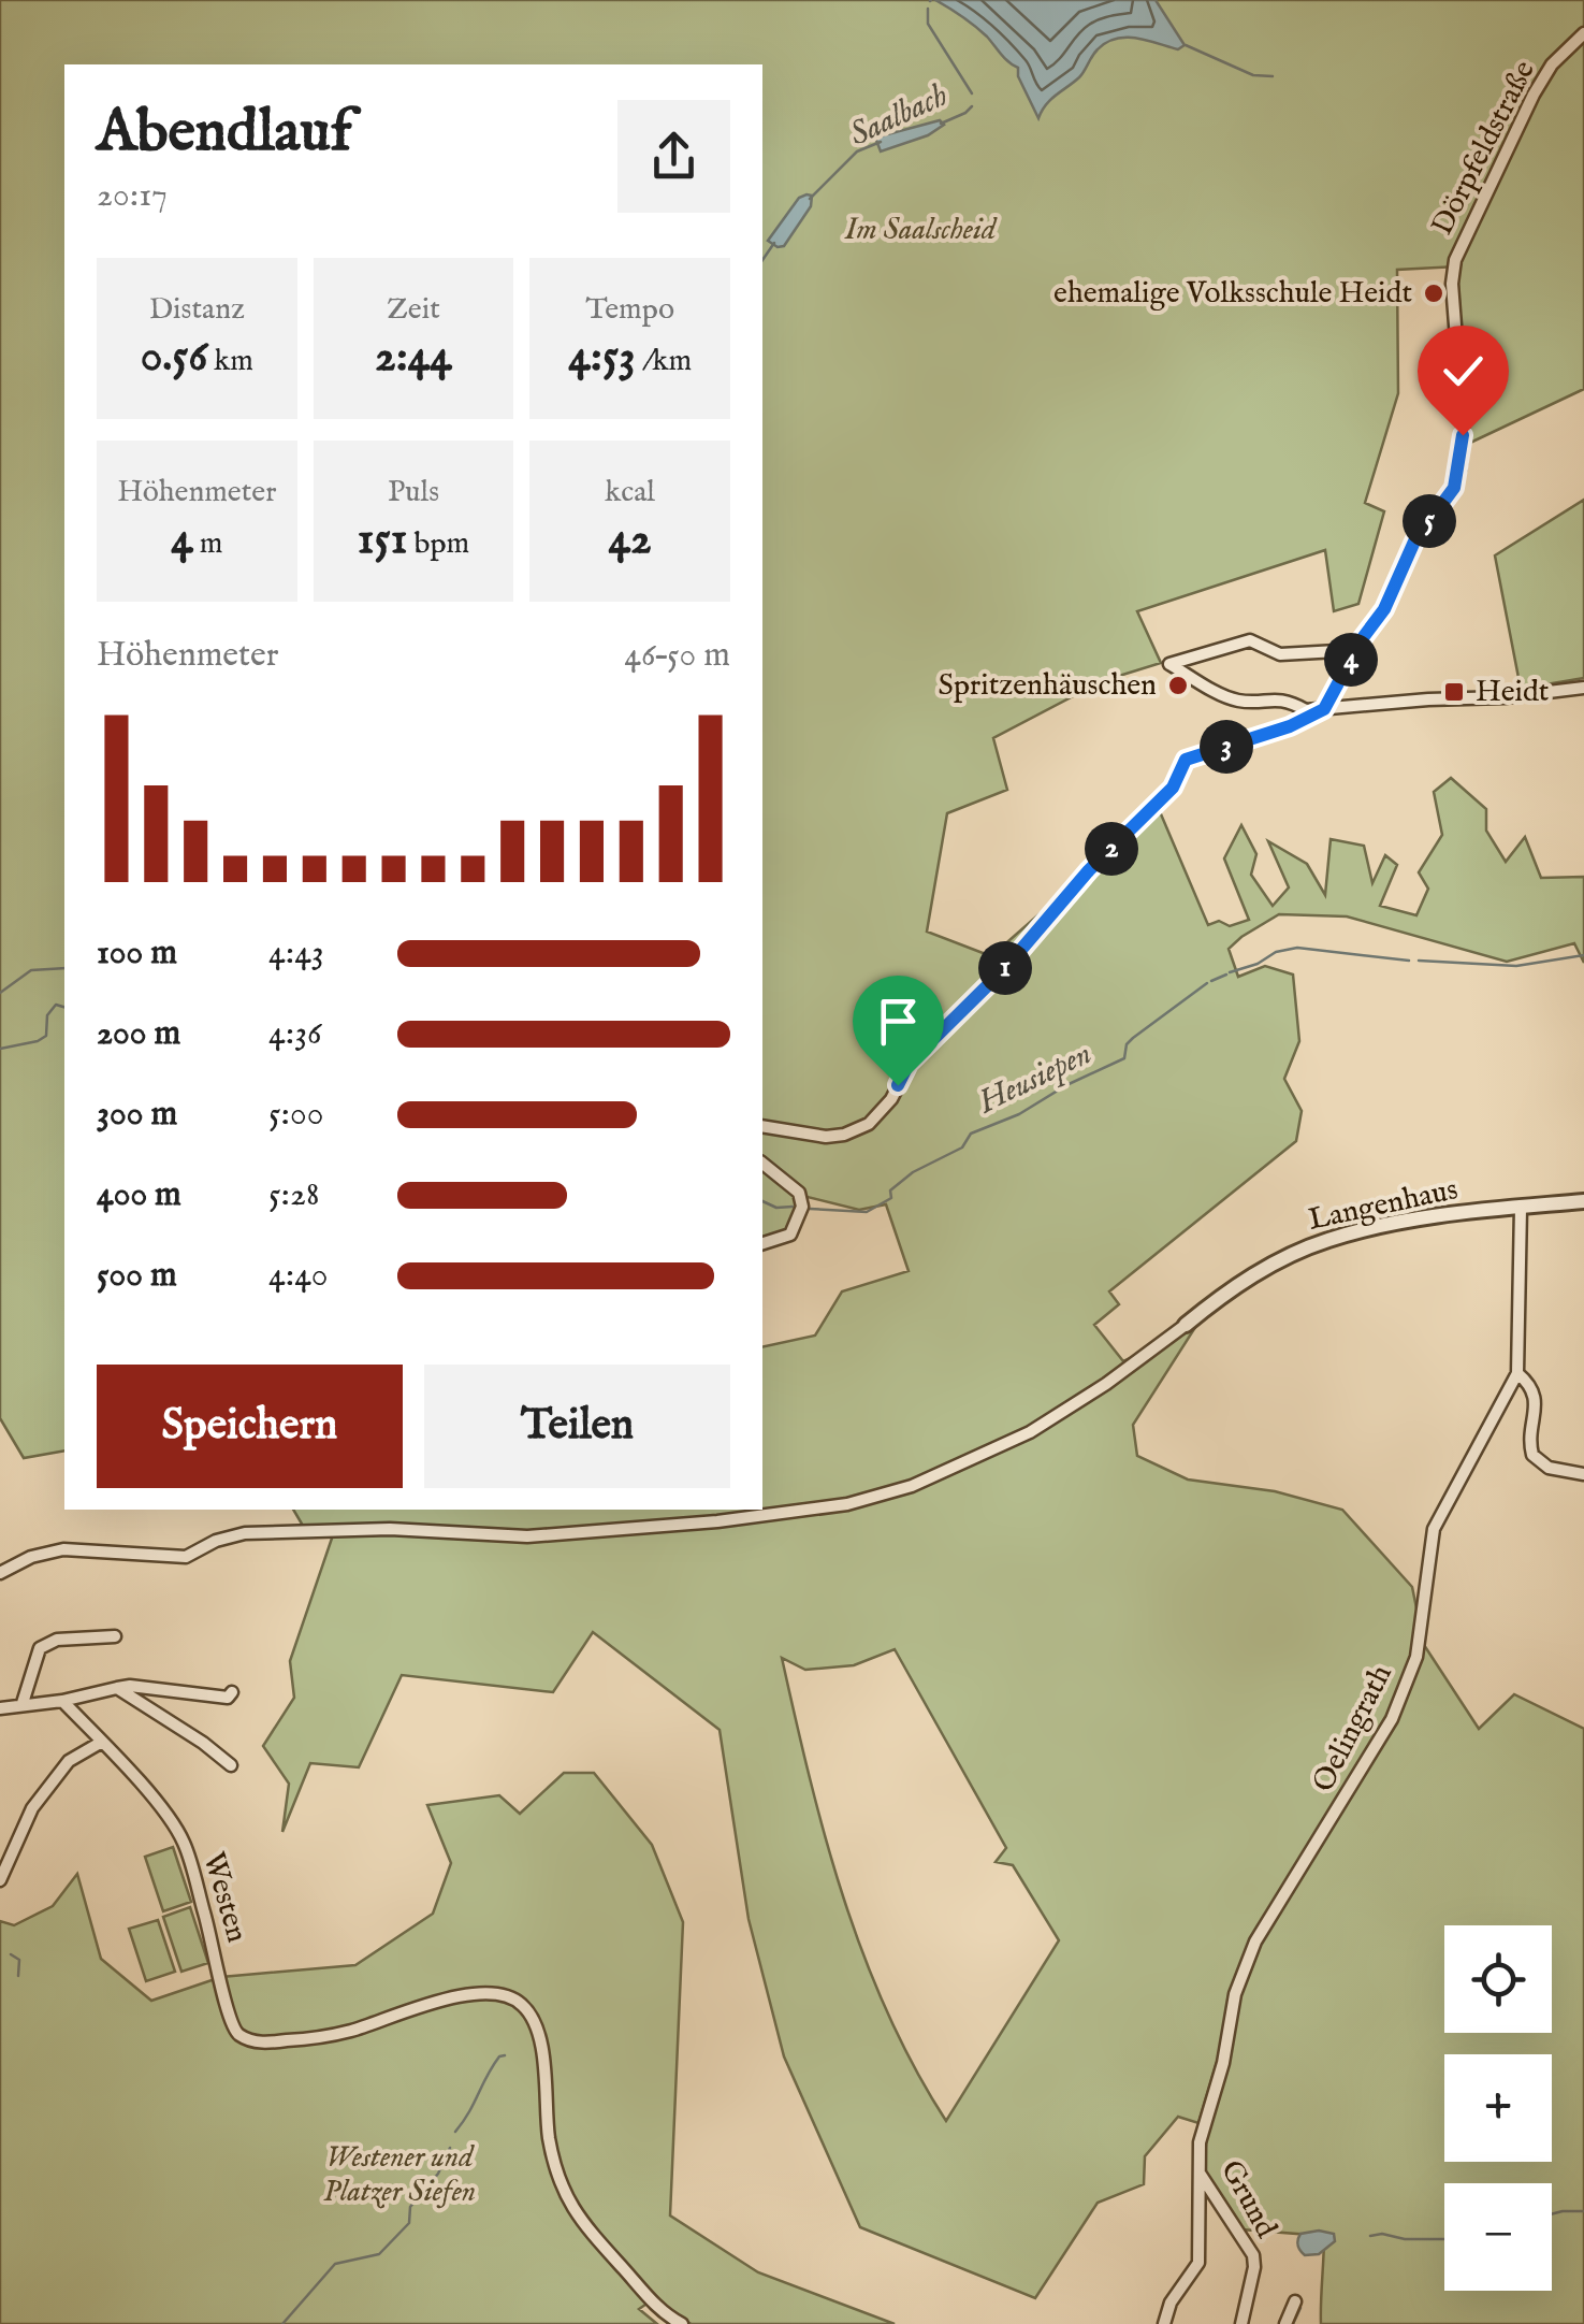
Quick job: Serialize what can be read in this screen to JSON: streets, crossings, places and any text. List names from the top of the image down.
{
  "streets": {
    "street": [
      "Dörpfeldstraße",
      "Langenhaus",
      "Oelingrath",
      "Westen",
      "Grund"
    ]
  },
  "crossings": [
    ["Langenhaus", "Oelingrath"],
    ["Oelingrath", "Grund"]
  ],
  "water": ["Saalbach", "Heusiepen"],
  "parks": ["Im Saalscheid", "Westener und Platzer Siefen"],
  "places": {
    "other": ["ehemalige Volksschule Heidt", "Spritzenhäuschen"],
    "transit": ["Heidt"]
  },
  "page": {
    "heading": ["Abendlauf", "20:17"],
    "stats": [
      ["Distanz", "0.56 km"],
      ["Zeit", "2:44"],
      ["Tempo", "4:53 /km"],
      ["Höhenmeter", "4 m"],
      ["Puls", "151 bpm"],
      ["kcal", "42"]
    ],
    "pins": [
      "5",
      "4",
      "3",
      "2",
      "1"
    ],
    "chart": ["Höhenmeter", "46–50 m"],
    "list": [
      {
        "name": "100 m",
        "note": "4:43"
      },
      {
        "name": "200 m",
        "note": "4:36"
      },
      {
        "name": "300 m",
        "note": "5:00"
      },
      {
        "name": "400 m",
        "note": "5:28"
      },
      {
        "name": "500 m",
        "note": "4:40"
      }
    ],
    "buttons": ["Speichern", "Teilen"],
    "map_buttons": ["+", "−"]
  }
}
